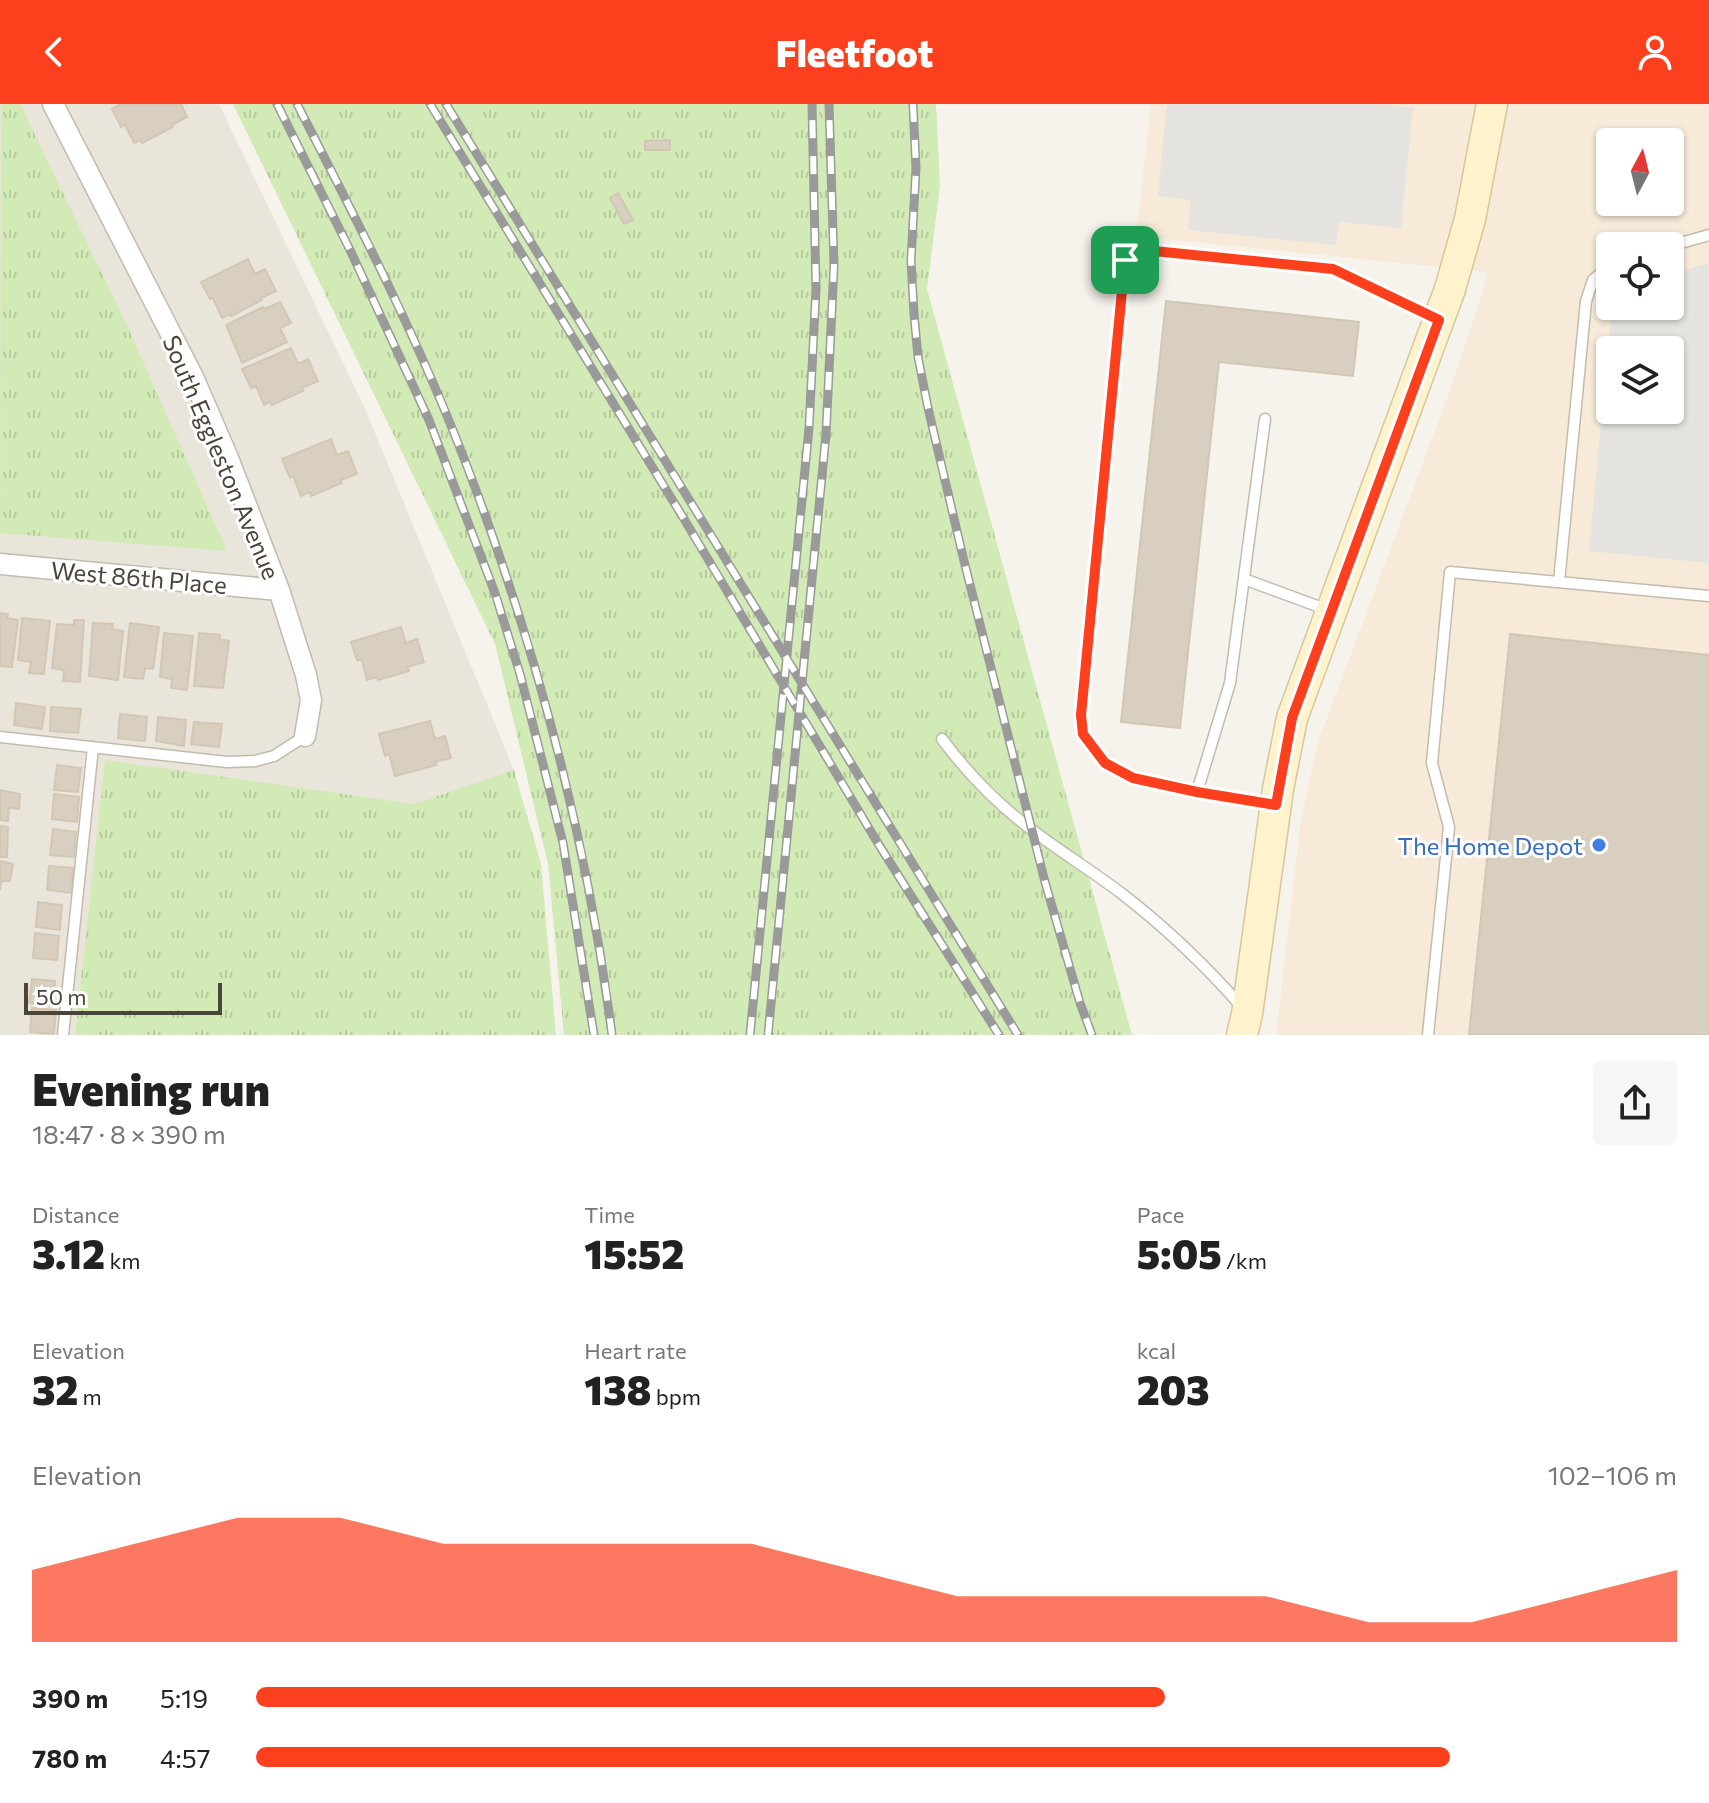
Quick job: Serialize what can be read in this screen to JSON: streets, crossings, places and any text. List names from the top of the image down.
{
  "streets": {
    "street": ["South Eggleston Avenue", "West 86th Place"]
  },
  "crossings": [
    ["South Eggleston Avenue", "West 86th Place"]
  ],
  "places": ["The Home Depot"],
  "scale_bar": "50 m",
  "north": "top",
  "page": {
    "header": "Fleetfoot",
    "scale": "50 m",
    "heading": ["Evening run", "18:47 · 8 × 390 m"],
    "stats": [
      ["Distance", "3.12 km"],
      ["Time", "15:52"],
      ["Pace", "5:05 /km"],
      ["Elevation", "32 m"],
      ["Heart rate", "138 bpm"],
      ["kcal", "203"]
    ],
    "chart": ["Elevation", "102–106 m"],
    "list": [
      {
        "name": "390 m",
        "note": "5:19"
      },
      {
        "name": "780 m",
        "note": "4:57"
      }
    ]
  }
}
